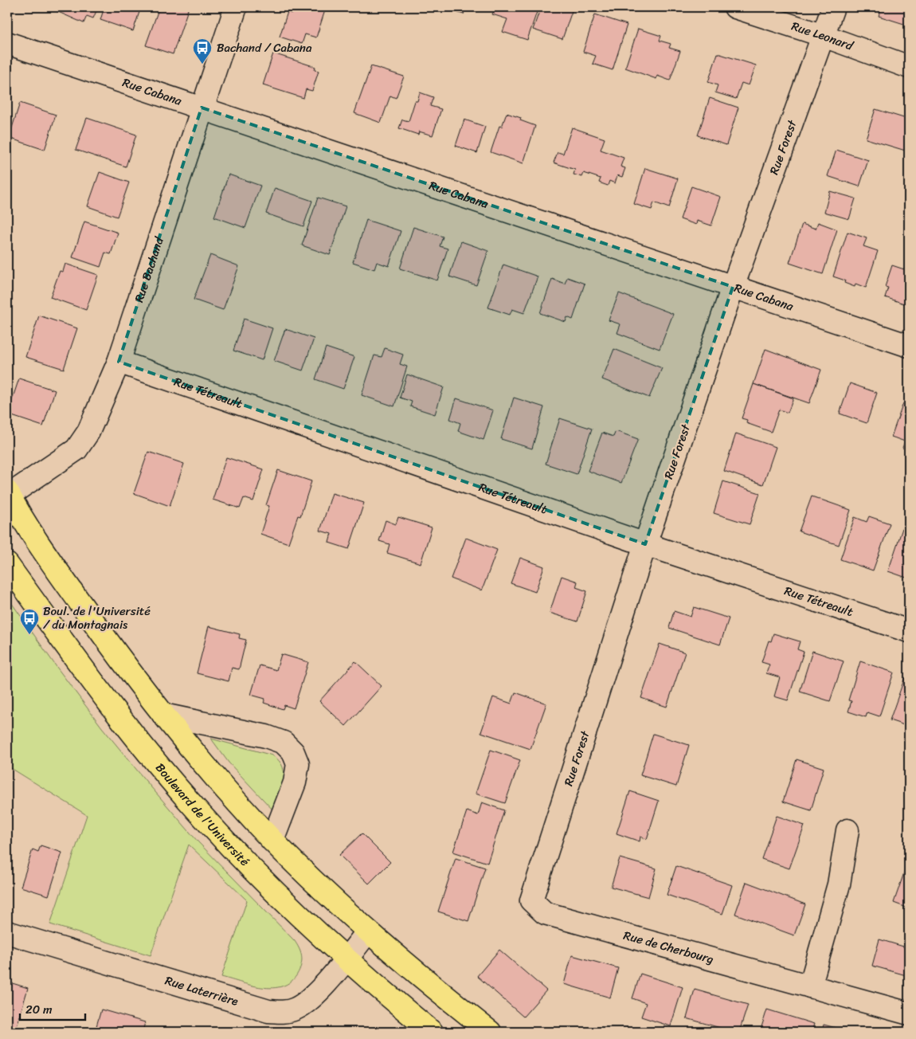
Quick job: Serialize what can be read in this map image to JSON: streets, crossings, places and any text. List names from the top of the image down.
{
  "streets": {
    "main road": ["Boulevard de l'Université"],
    "street": [
      "Rue Leonard",
      "Rue Cabana",
      "Rue Forest",
      "Rue Bachand",
      "Rue Tétreault",
      "Rue de Cherbourg",
      "Rue Laterrière"
    ]
  },
  "crossings": [
    ["Rue Leonard", "Rue Forest"],
    ["Rue Cabana", "Rue Forest"],
    ["Rue Cabana", "Rue Bachand"],
    ["Rue Forest", "Rue Tétreault"],
    ["Rue Forest", "Rue de Cherbourg"],
    ["Rue Bachand", "Rue Tétreault"],
    ["Boulevard de l'Université", "Rue Laterrière"]
  ],
  "places": {
    "bus stop": ["Bachand / Cabana", "Boul. de l'Université / du Montagnais"]
  },
  "scale_bar": "20 m"
}
